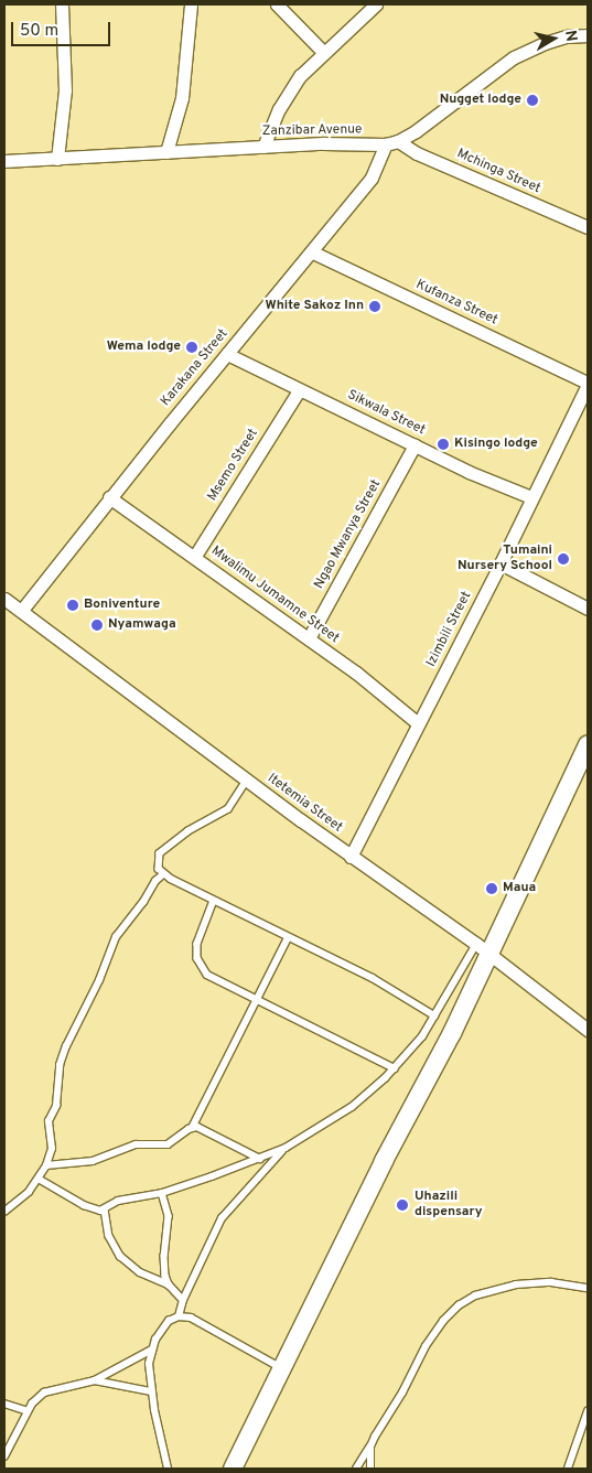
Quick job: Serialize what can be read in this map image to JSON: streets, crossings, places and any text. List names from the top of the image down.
{
  "streets": {
    "street": [
      "Zanzibar Avenue",
      "Mchinga Street",
      "Kufanza Street",
      "Karakana Street",
      "Sikwala Street",
      "Msemo Street",
      "Ngao Mwanya Street",
      "Mwalimu Jumamne Street",
      "Izimbili Street",
      "Itetemia Street"
    ]
  },
  "crossings": [
    ["Zanzibar Avenue", "Mchinga Street"],
    ["Zanzibar Avenue", "Karakana Street"],
    ["Mchinga Street", "Karakana Street"],
    ["Kufanza Street", "Karakana Street"],
    ["Kufanza Street", "Izimbili Street"],
    ["Karakana Street", "Sikwala Street"],
    ["Karakana Street", "Mwalimu Jumamne Street"],
    ["Karakana Street", "Itetemia Street"],
    ["Sikwala Street", "Msemo Street"],
    ["Sikwala Street", "Ngao Mwanya Street"],
    ["Sikwala Street", "Izimbili Street"],
    ["Msemo Street", "Mwalimu Jumamne Street"],
    ["Ngao Mwanya Street", "Mwalimu Jumamne Street"],
    ["Mwalimu Jumamne Street", "Izimbili Street"],
    ["Izimbili Street", "Itetemia Street"]
  ],
  "places": [
    "Nugget lodge",
    "White Sakoz Inn",
    "Wema lodge",
    "Kisingo lodge",
    "Tumaini Nursery School",
    "Boniventure",
    "Nyamwaga",
    "Maua",
    "Uhazili dispensary"
  ],
  "scale_bar": "50 m",
  "north": "right"
}
